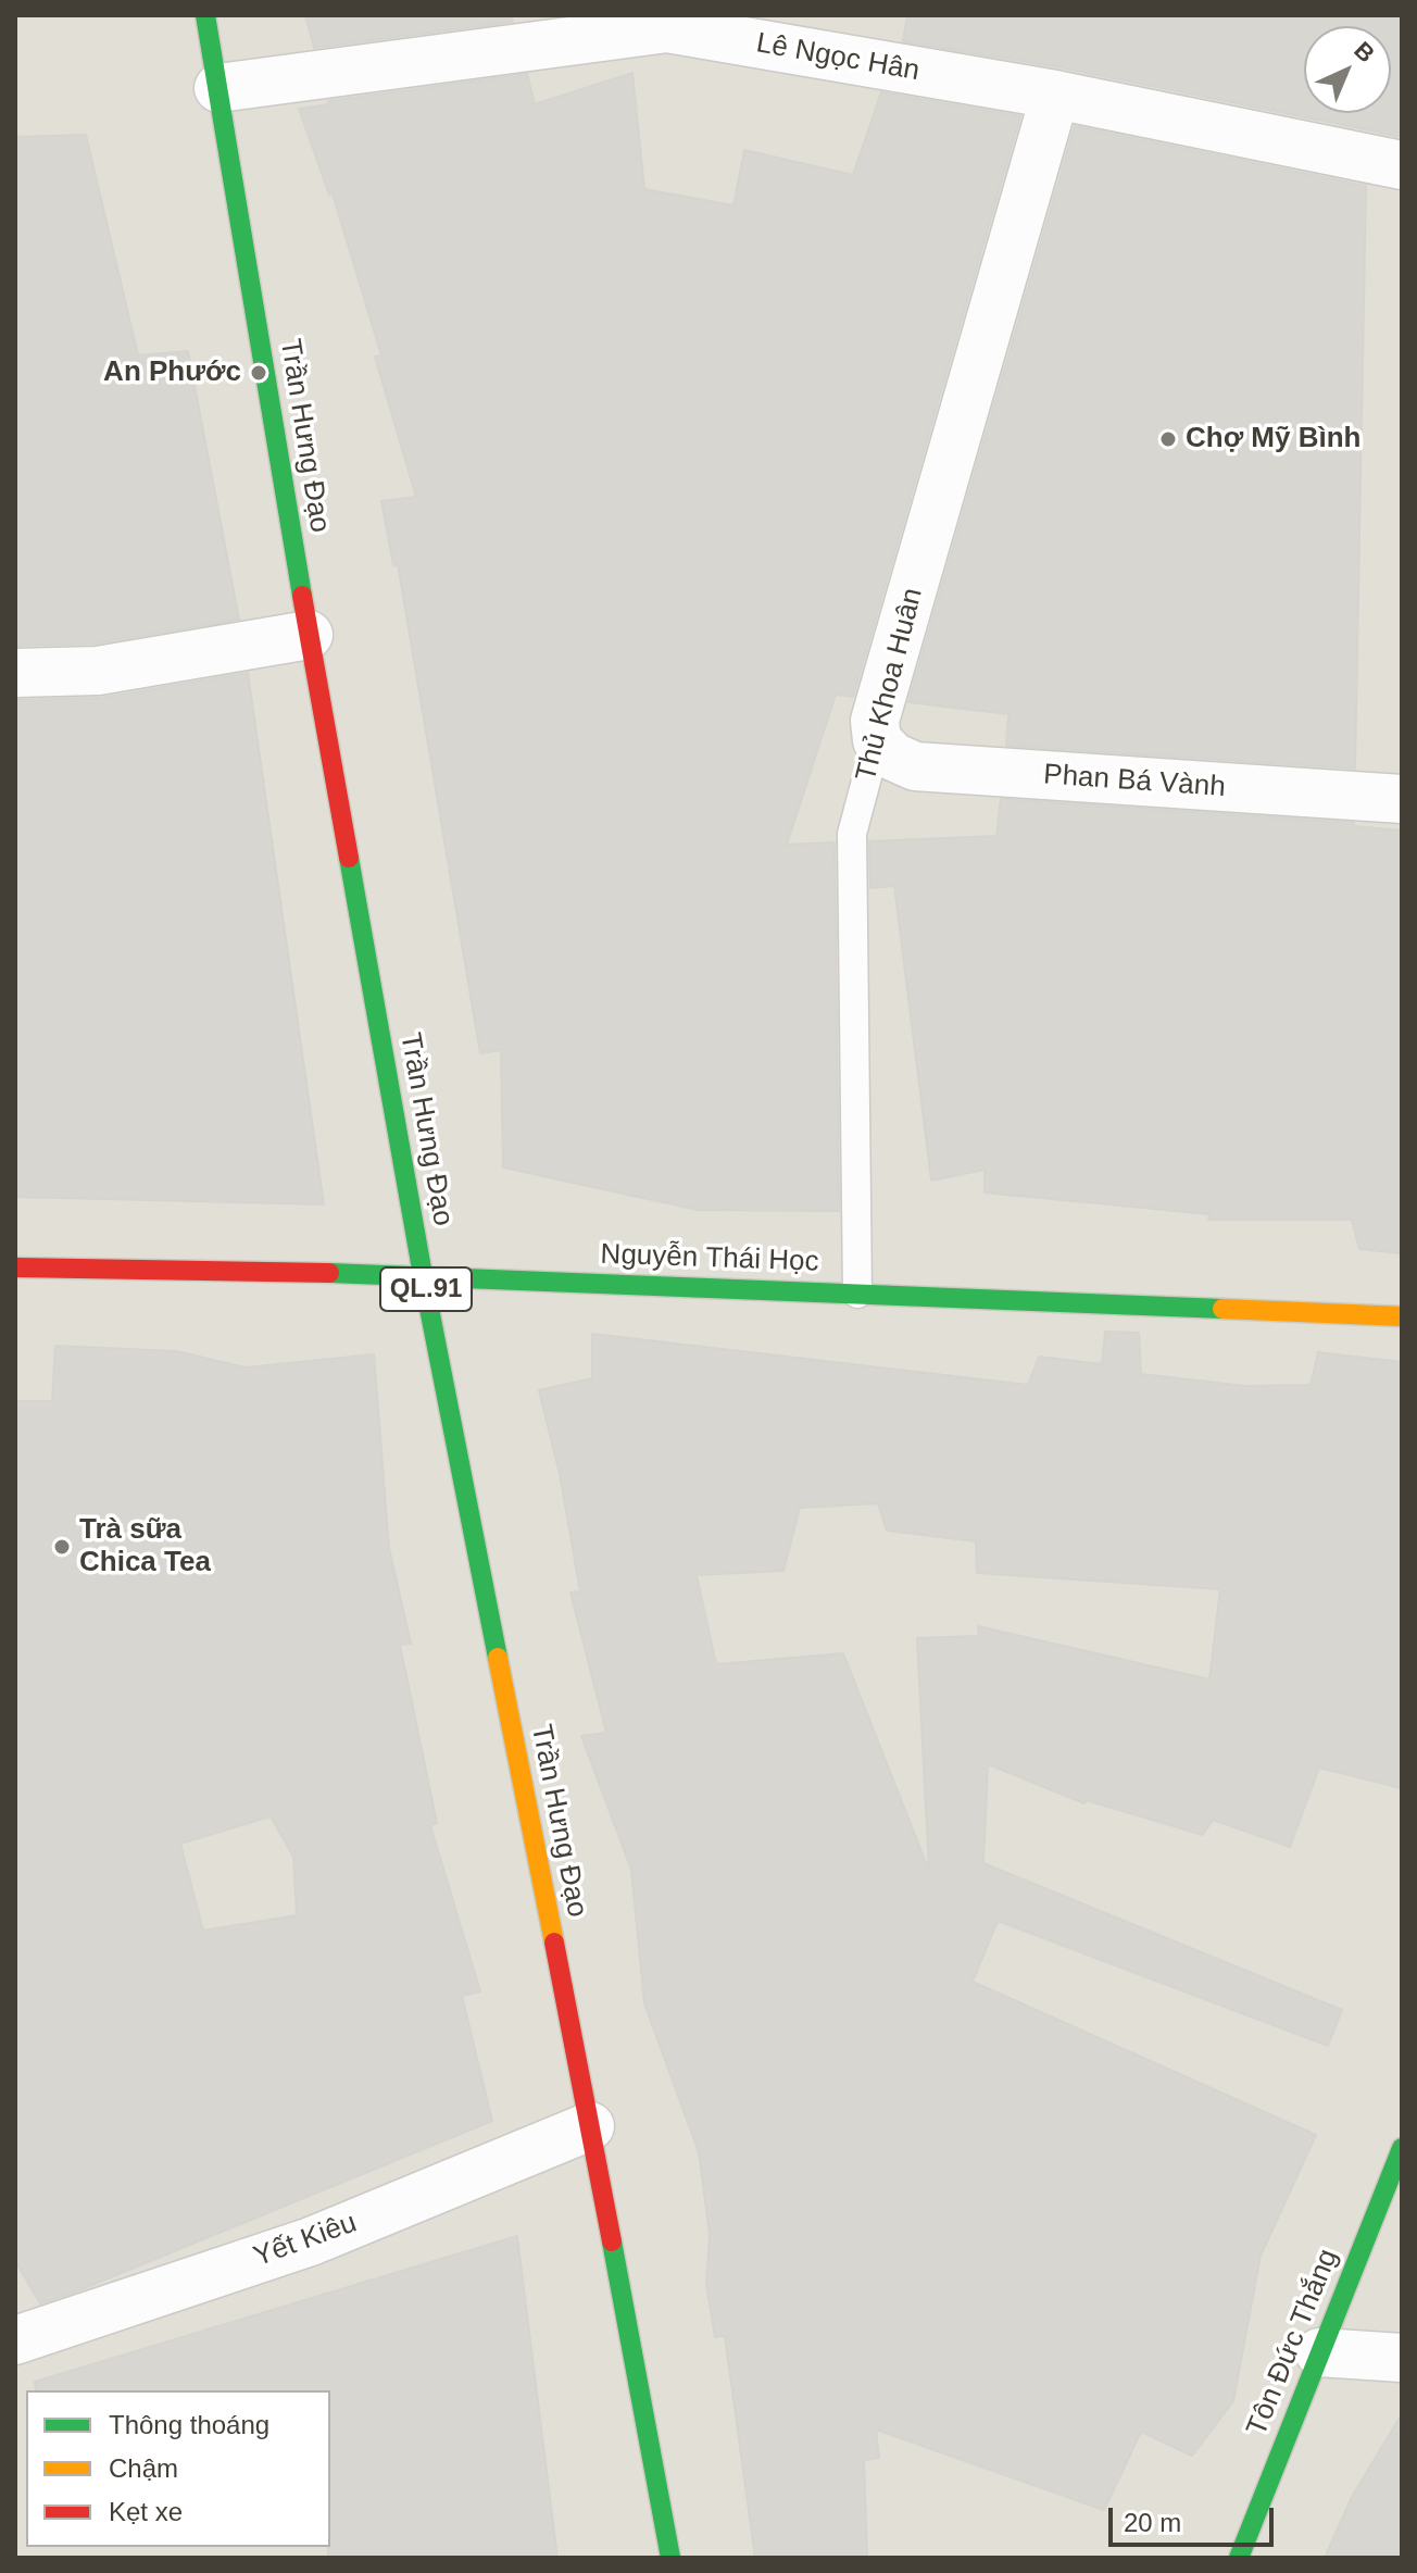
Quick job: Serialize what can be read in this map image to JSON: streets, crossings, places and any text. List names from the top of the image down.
{
  "streets": {
    "main road": [
      "Trần Hưng Đạo",
      "Nguyễn Thái Học",
      "QL.91",
      "Tôn Đức Thắng"
    ],
    "street": [
      "Lê Ngọc Hân",
      "Thủ Khoa Huân",
      "Phan Bá Vành",
      "Yết Kiêu"
    ]
  },
  "crossings": [
    ["Lê Ngọc Hân", "Trần Hưng Đạo"],
    ["Lê Ngọc Hân", "Thủ Khoa Huân"],
    ["Trần Hưng Đạo", "Nguyễn Thái Học"],
    ["Trần Hưng Đạo", "Yết Kiêu"],
    ["Thủ Khoa Huân", "Phan Bá Vành"],
    ["Thủ Khoa Huân", "Nguyễn Thái Học"]
  ],
  "places": ["An Phước", "Chợ Mỹ Bình", "Trà sữa Chica Tea"],
  "legend": ["Thông thoáng", "Chậm", "Kẹt xe"],
  "scale_bar": "20 m",
  "north": "top right"
}
